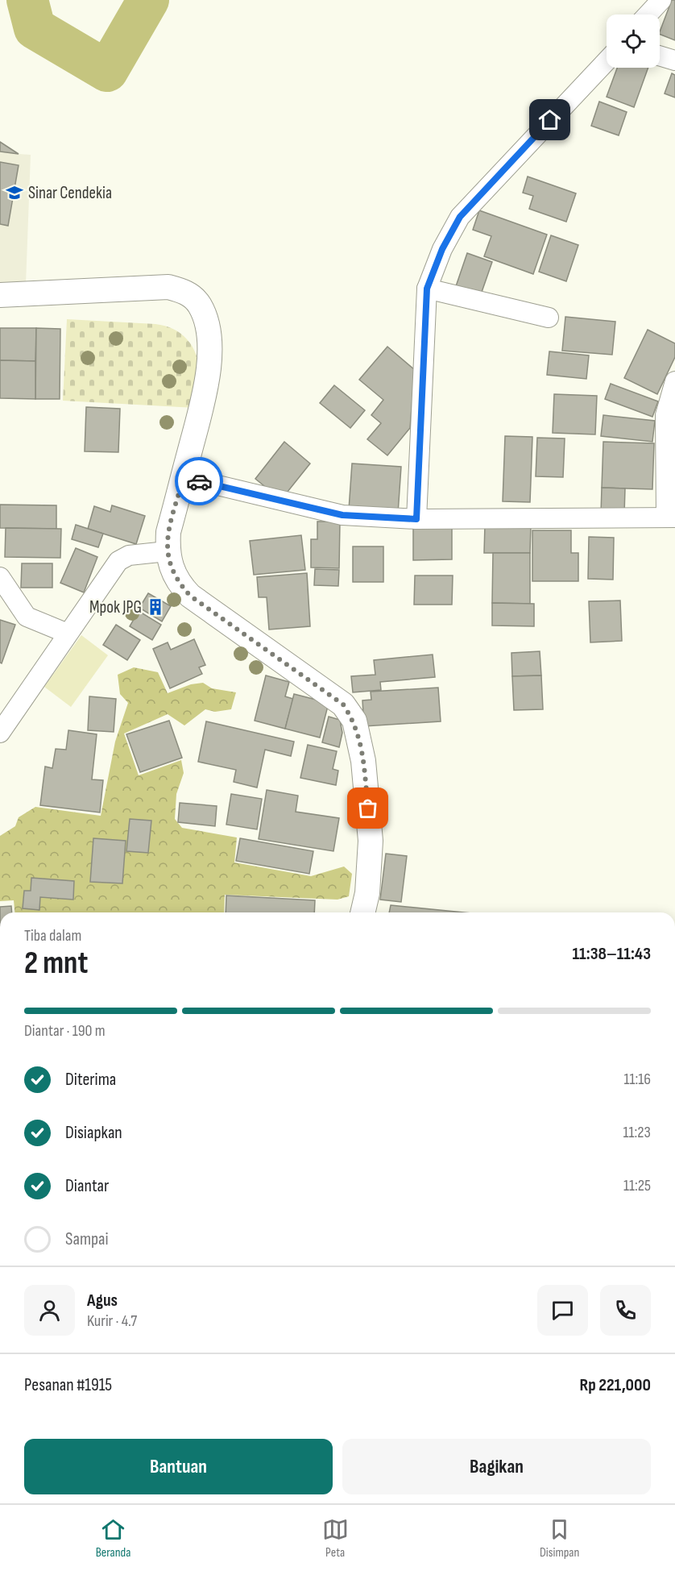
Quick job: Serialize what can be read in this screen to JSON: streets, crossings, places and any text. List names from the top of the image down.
{
  "places": {
    "school or university": ["Sinar Cendekia"],
    "building": ["Mpok JPG"]
  },
  "page": {
    "heading": ["2 mnt", "Tiba dalam", "11:38–11:43"],
    "panel": [
      "Agus",
      "Kurir · 4.7",
      "Pesanan #1915",
      "Rp 221,000"
    ],
    "bar": "Diantar · 190 m",
    "list": [
      ["Diterima", "11:16"],
      ["Disiapkan", "11:23"],
      ["Diantar", "11:25"],
      "Sampai"
    ],
    "buttons": ["Bantuan", "Bagikan"],
    "tabs": ["Beranda", "Peta", "Disimpan"]
  }
}
